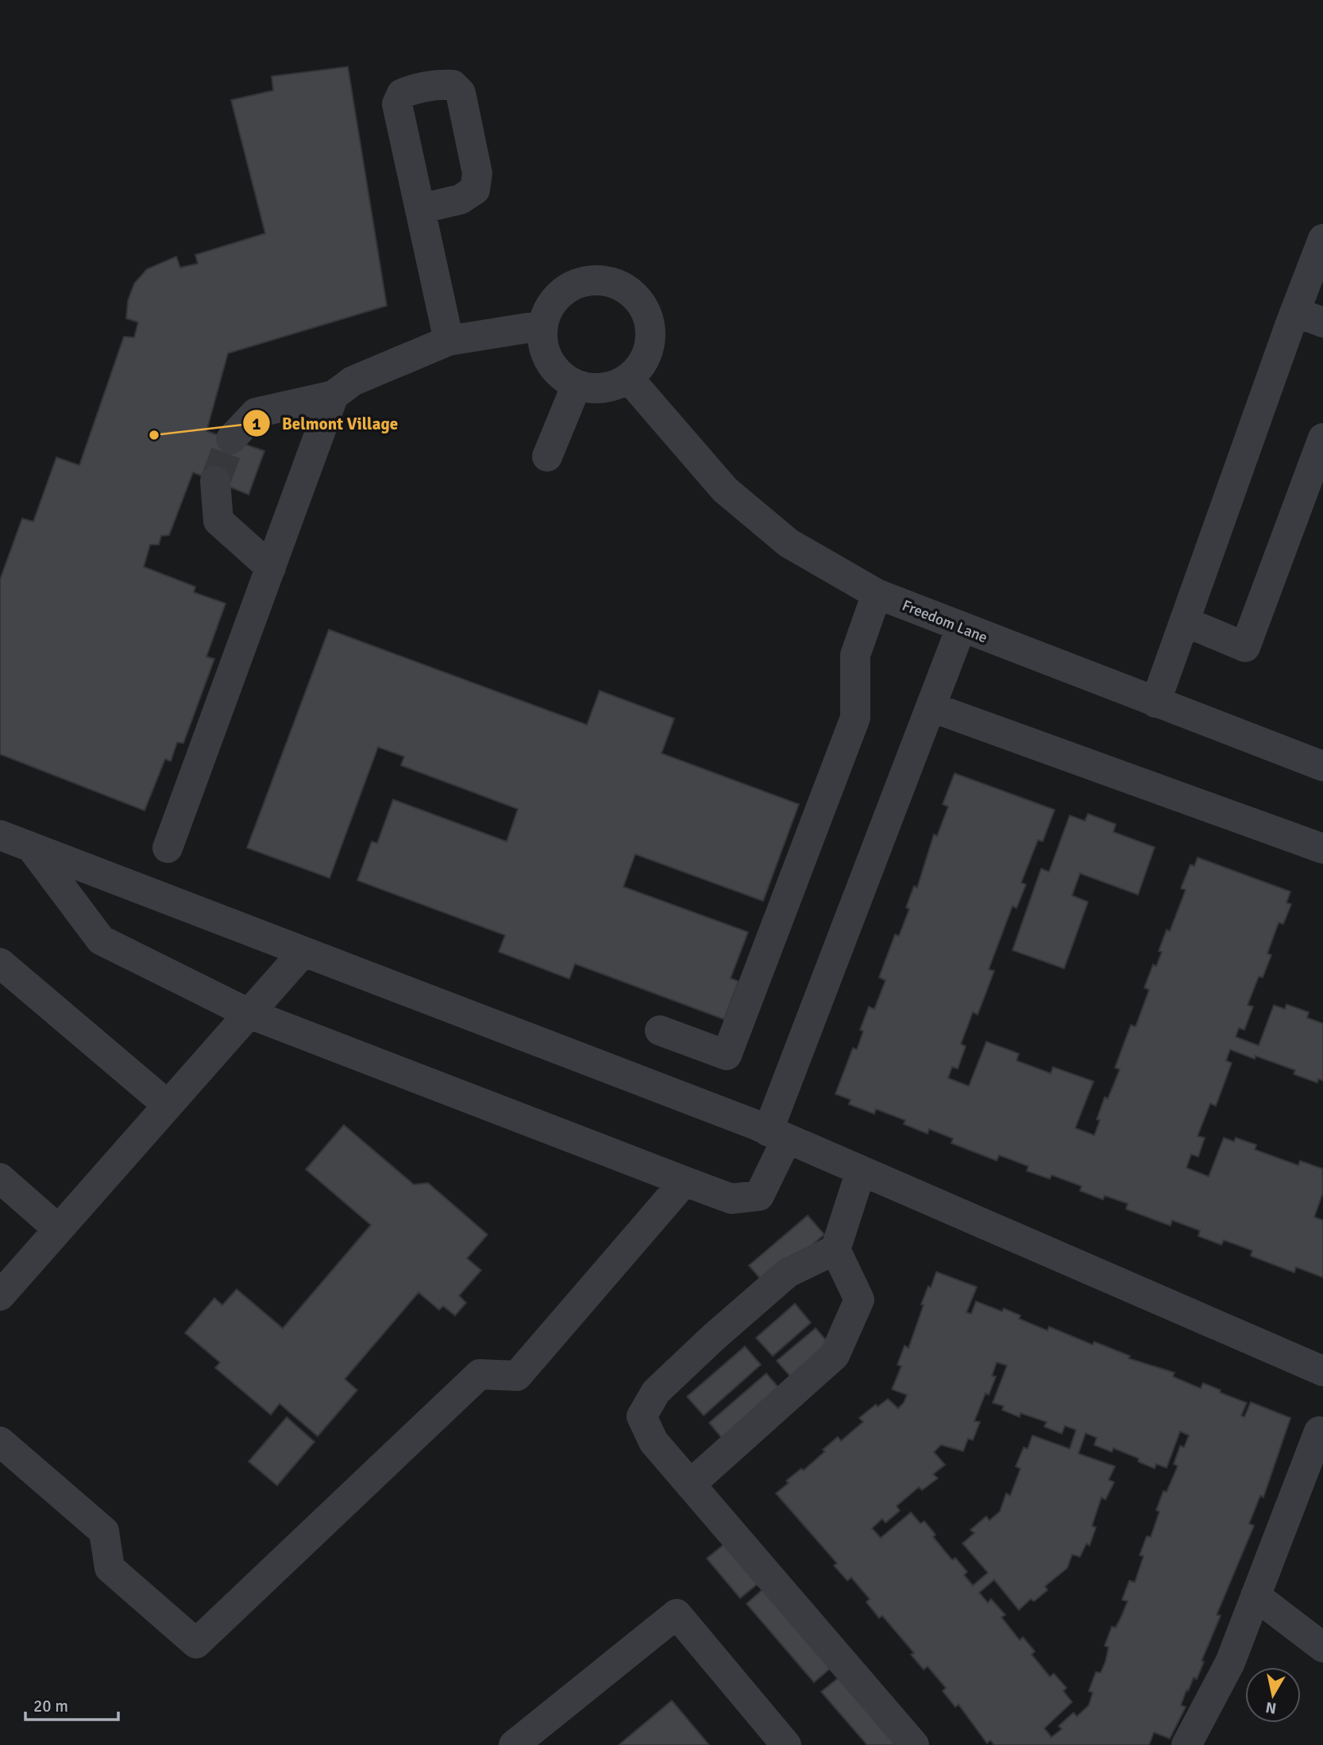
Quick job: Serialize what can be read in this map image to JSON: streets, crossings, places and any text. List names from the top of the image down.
{
  "streets": {
    "lane": ["Freedom Lane"]
  },
  "places": ["Belmont Village"],
  "scale_bar": "20 m",
  "north": "bottom"
}
